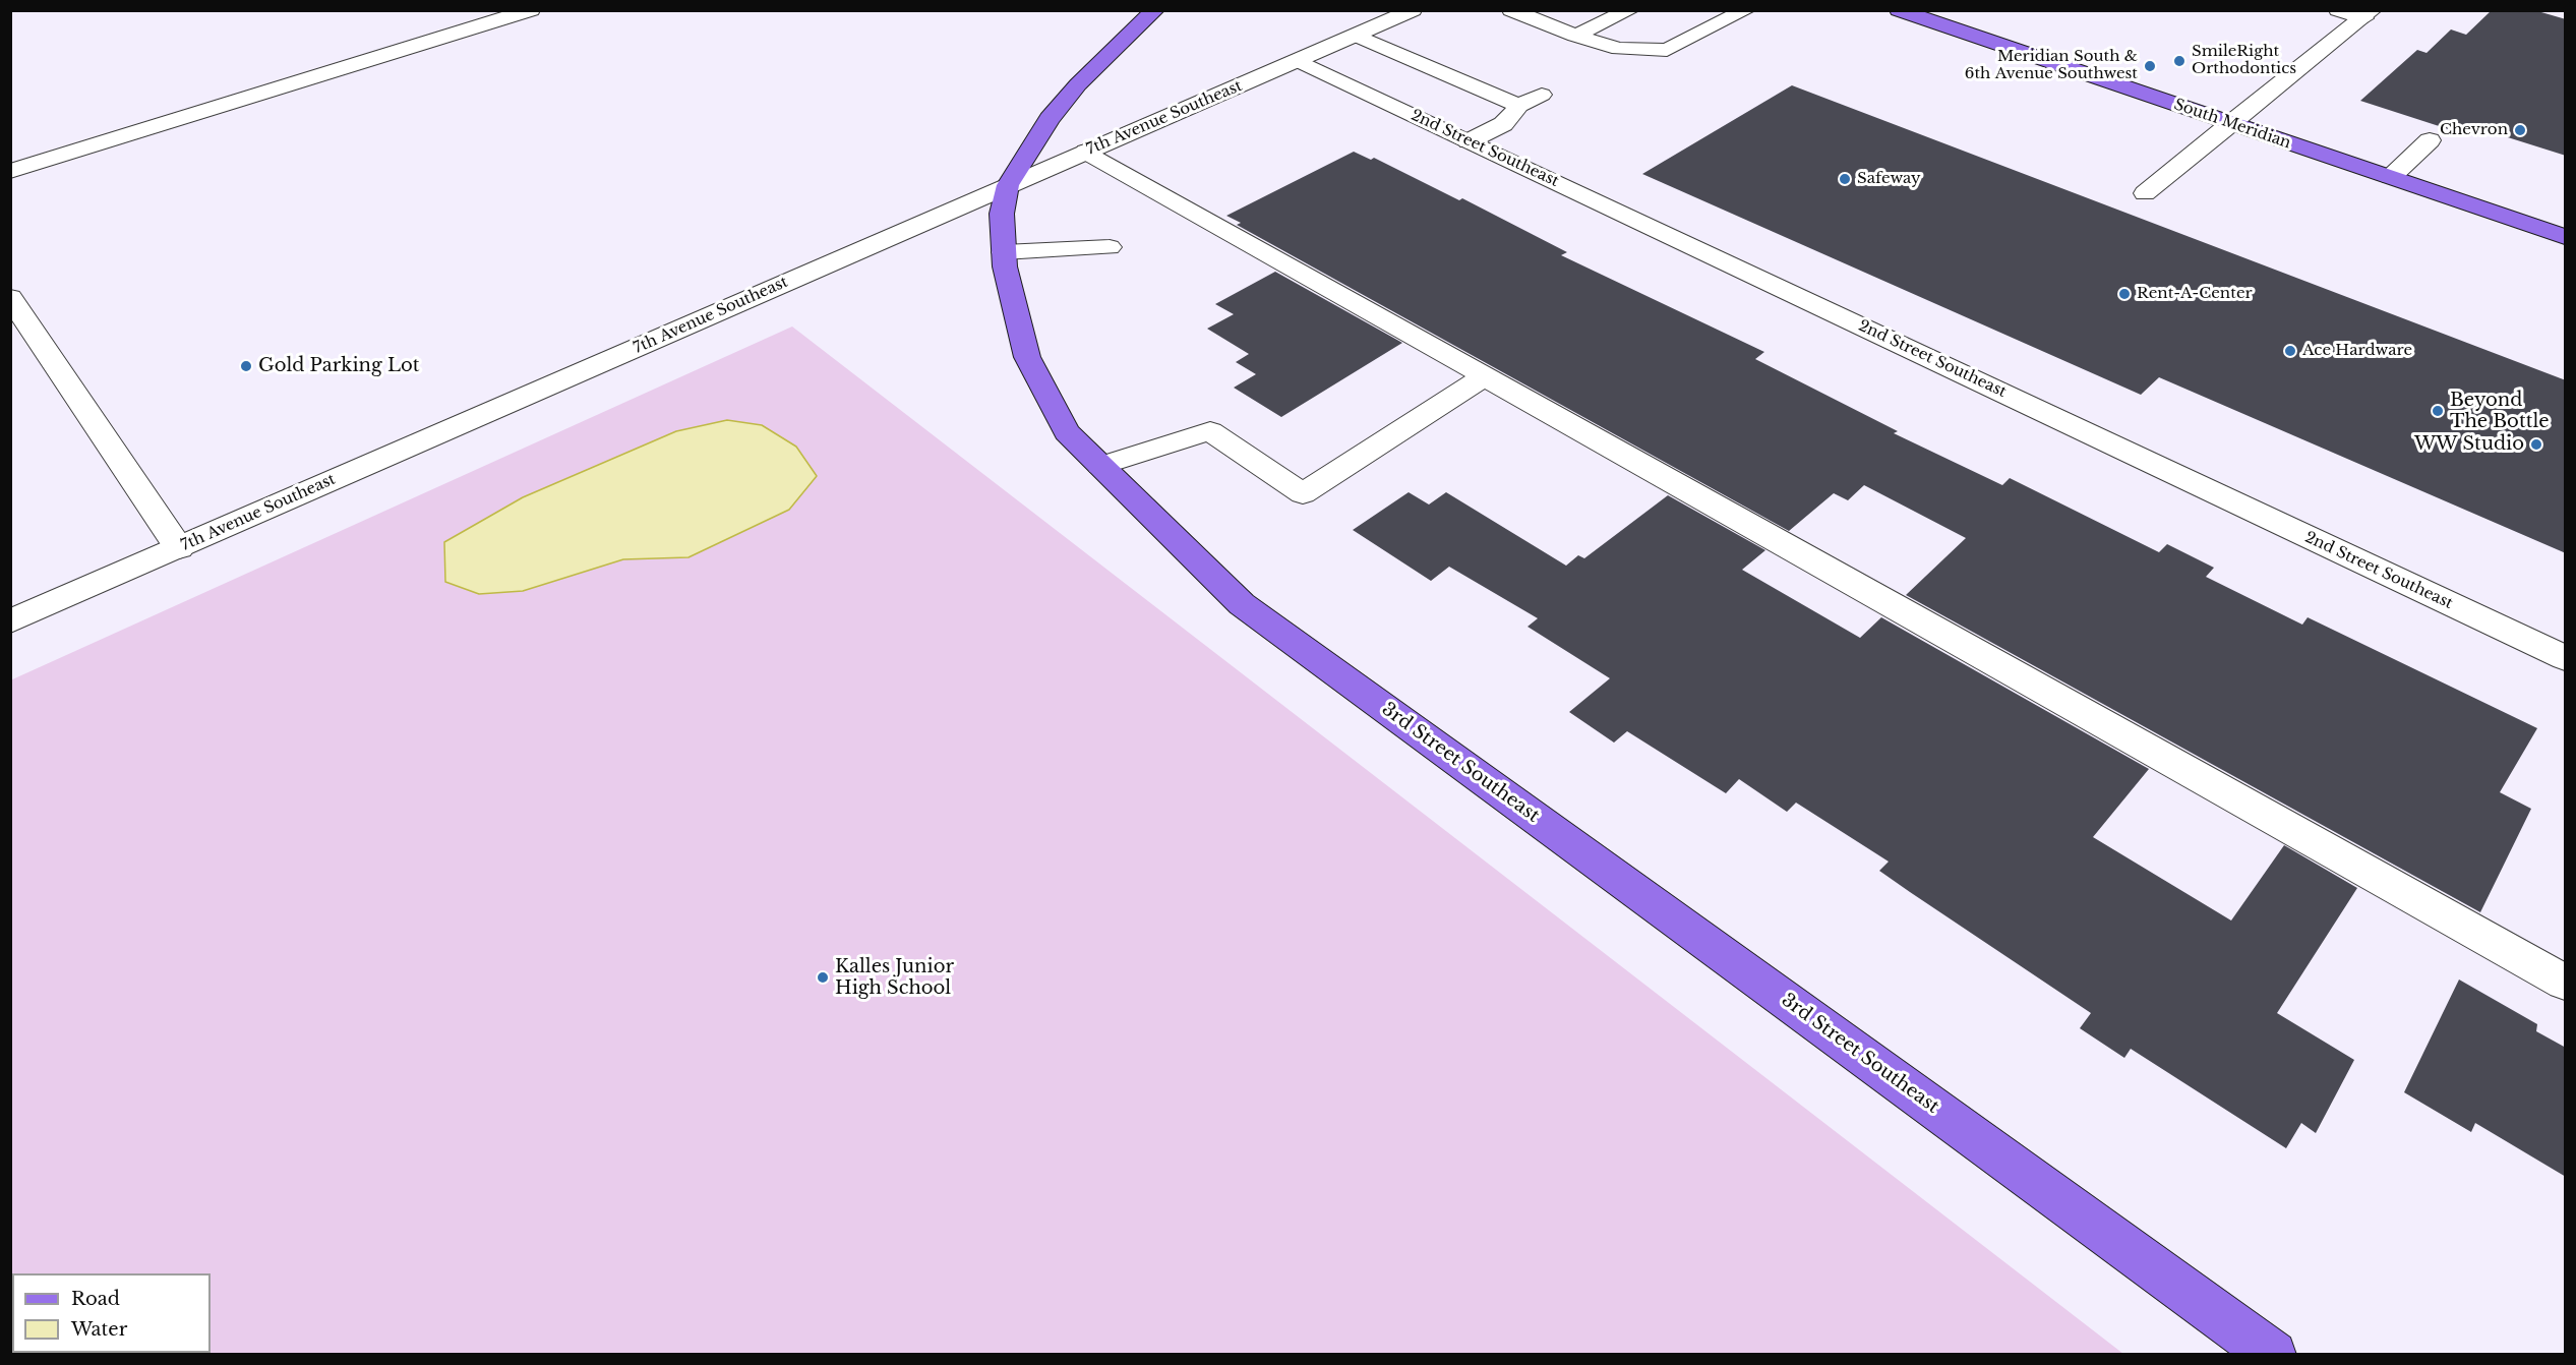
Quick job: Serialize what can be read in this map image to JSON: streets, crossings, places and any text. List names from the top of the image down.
{
  "streets": {
    "main road": ["South Meridian", "3rd Street Southeast"],
    "street": ["7th Avenue Southeast", "2nd Street Southeast"]
  },
  "crossings": [
    ["7th Avenue Southeast", "2nd Street Southeast"],
    ["7th Avenue Southeast", "3rd Street Southeast"]
  ],
  "places": [
    "SmileRight Orthodontics",
    "Meridian South & 6th Avenue Southwest",
    "Chevron",
    "Safeway",
    "Rent-A-Center",
    "Ace Hardware",
    "Gold Parking Lot",
    "Beyond The Bottle",
    "WW Studio",
    "Kalles Junior High School"
  ],
  "legend": ["Road", "Water"]
}
